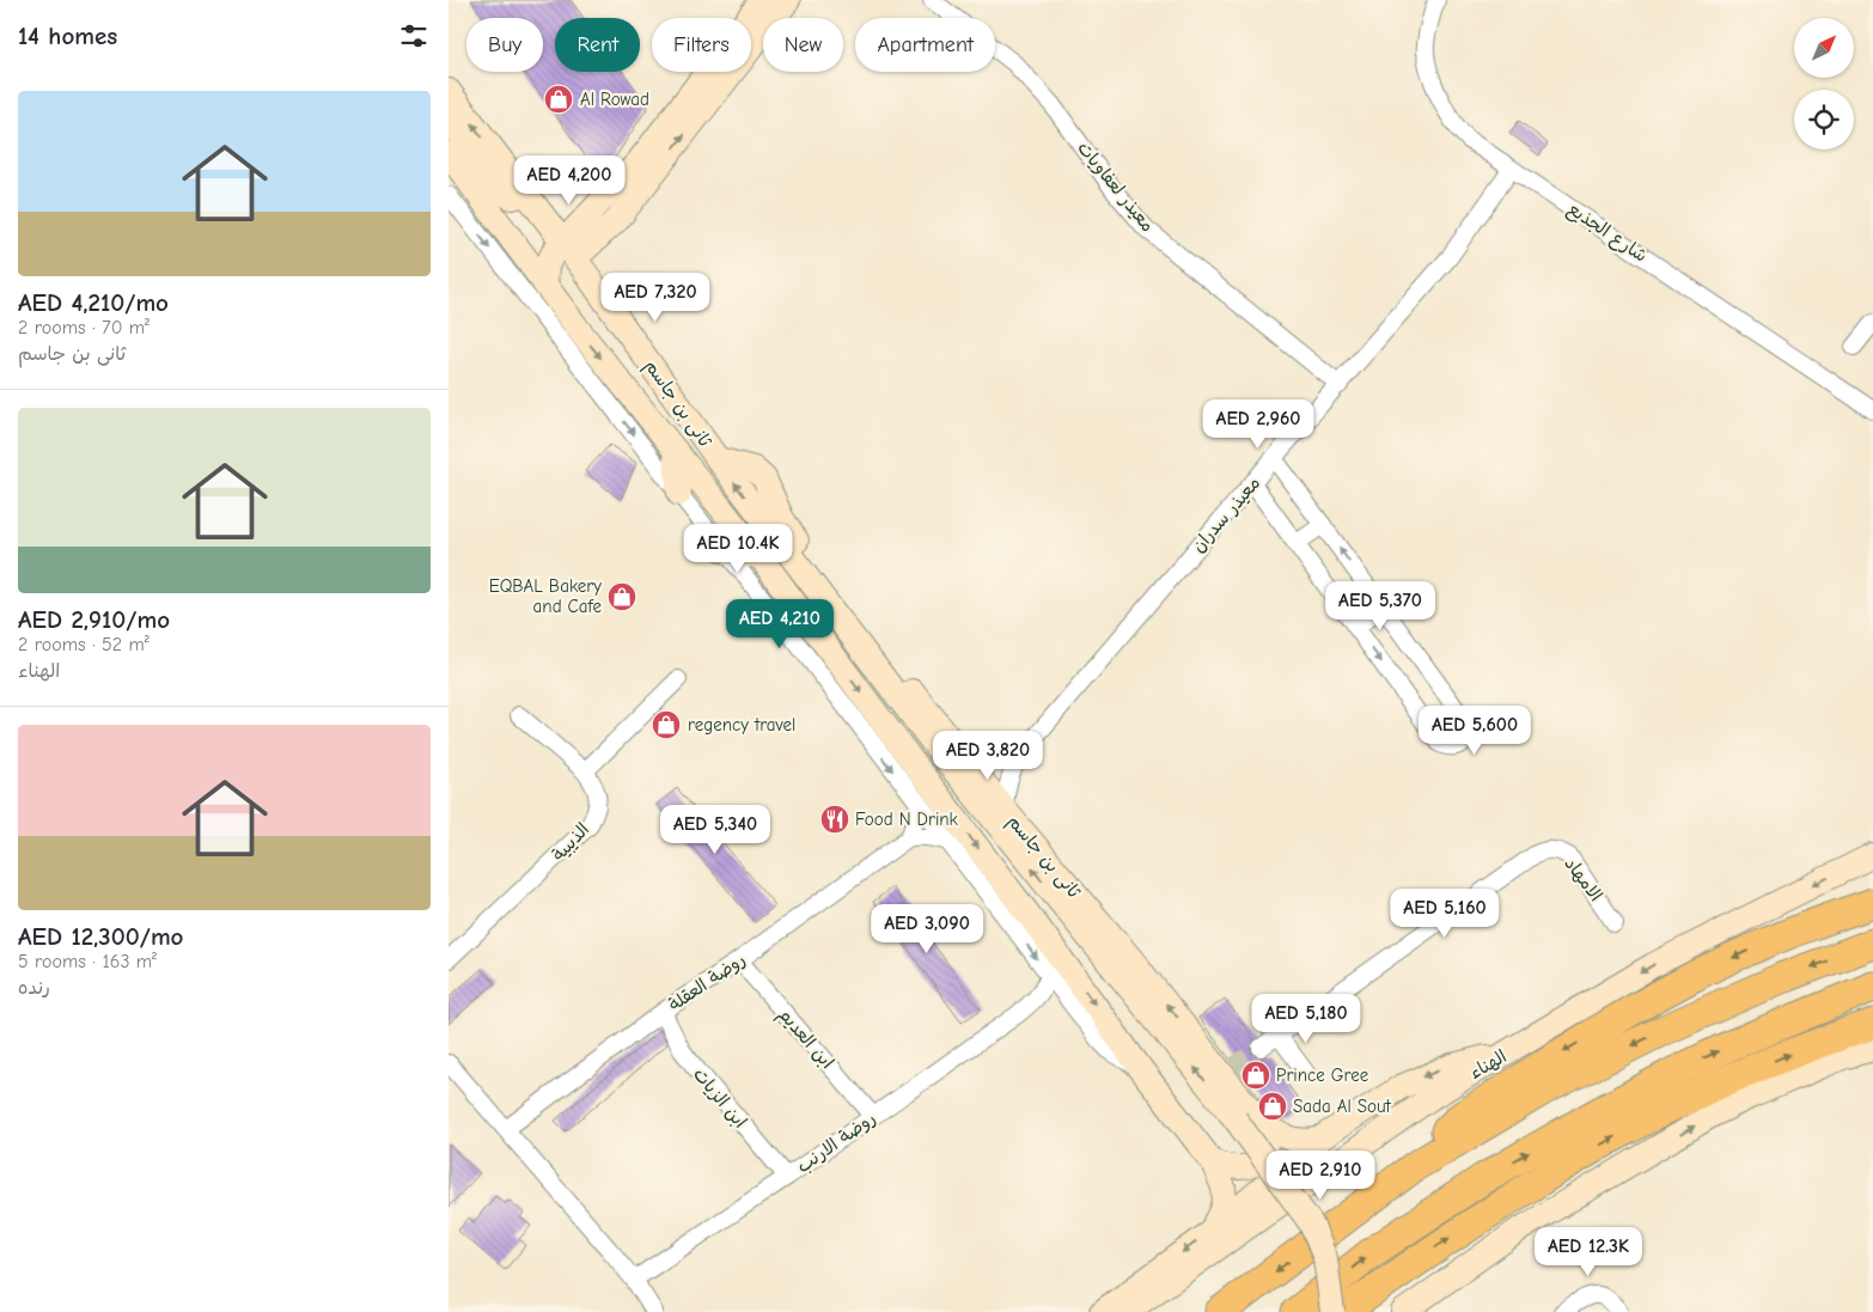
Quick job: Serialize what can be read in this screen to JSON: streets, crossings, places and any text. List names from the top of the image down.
{
  "streets": {
    "main road": ["ثانى بن جاسم", "الهناء"],
    "street": [
      "معيذر لعفاويات",
      "شارع الجذيع",
      "معيذر سدران",
      "الذيبية",
      "الامهاد",
      "روضة العقلة",
      "ابن العديم",
      "ابن الزيات",
      "روضة الارنب"
    ]
  },
  "crossings": [
    ["معيذر لعفاويات", "معيذر سدران"],
    ["شارع الجذيع", "معيذر سدران"],
    ["ثانى بن جاسم", "معيذر سدران"],
    ["ثانى بن جاسم", "روضة الارنب"],
    ["روضة العقلة", "ابن العديم"],
    ["روضة العقلة", "ابن الزيات"],
    ["ابن العديم", "روضة الارنب"],
    ["ابن الزيات", "روضة الارنب"]
  ],
  "places": {
    "shop": [
      "Al Rowad",
      "EQBAL Bakery and Cafe",
      "regency travel",
      "Prince Gree",
      "Sada Al Sout"
    ],
    "restaurant": ["Food N Drink"]
  },
  "north": "top right",
  "page": {
    "heading": "14 homes",
    "chip": [
      "Buy",
      "Rent",
      "Filters",
      "New",
      "Apartment"
    ],
    "list": [
      {
        "name": "AED 4,210/mo",
        "note": "2 rooms · 70 m² · ثانى بن جاسم"
      },
      {
        "name": "AED 2,910/mo",
        "note": "2 rooms · 52 m² · الهناء"
      },
      {
        "name": "AED 12,300/mo",
        "note": "5 rooms · 163 m² · رنده"
      }
    ],
    "price": [
      "AED 4,200",
      "AED 7,320",
      "AED 2,960",
      "AED 10.4K",
      "AED 5,370",
      "AED 4,210",
      "AED 5,600",
      "AED 3,820",
      "AED 5,340",
      "AED 5,160",
      "AED 3,090",
      "AED 5,180",
      "AED 2,910",
      "AED 12.3K"
    ]
  }
}
